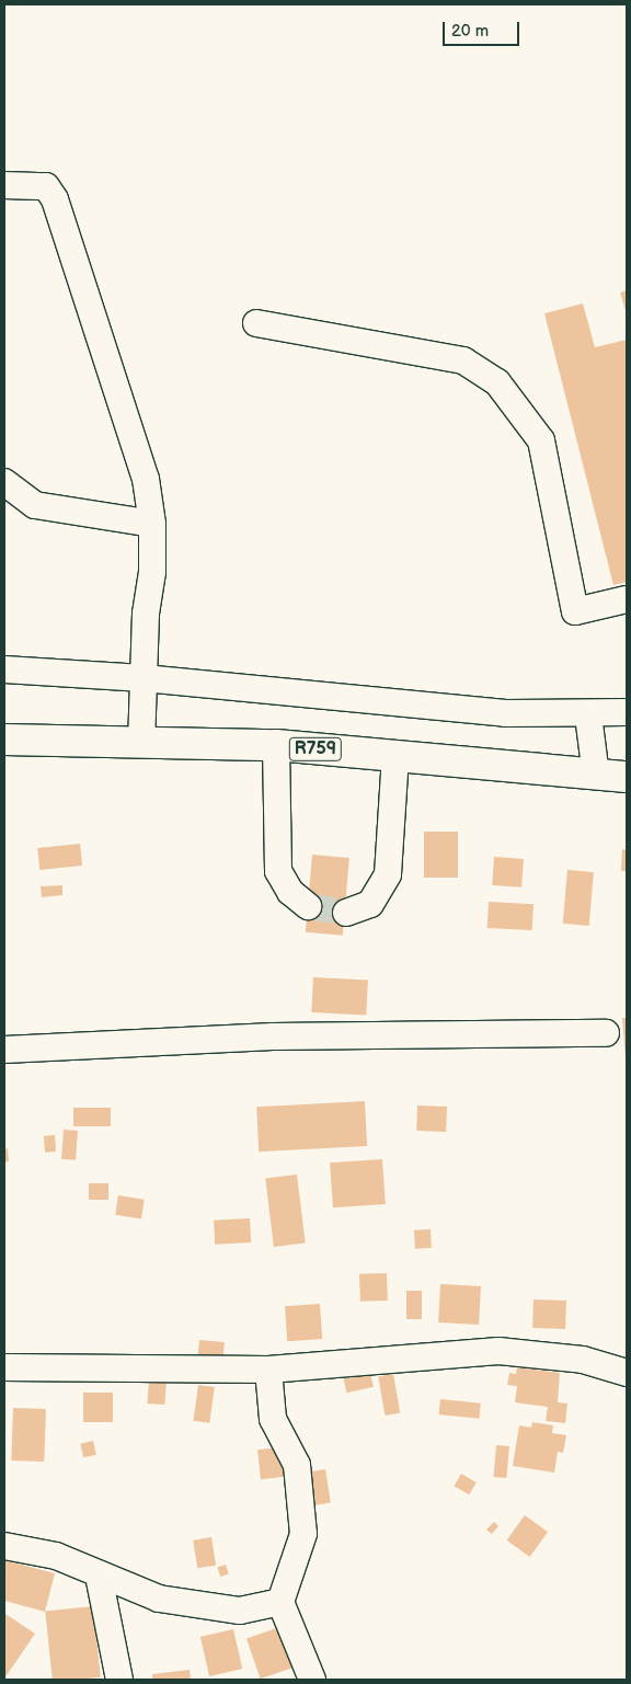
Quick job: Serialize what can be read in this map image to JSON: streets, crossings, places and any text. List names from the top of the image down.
{
  "streets": {
    "main road": ["R759"]
  },
  "scale_bar": "20 m"
}
